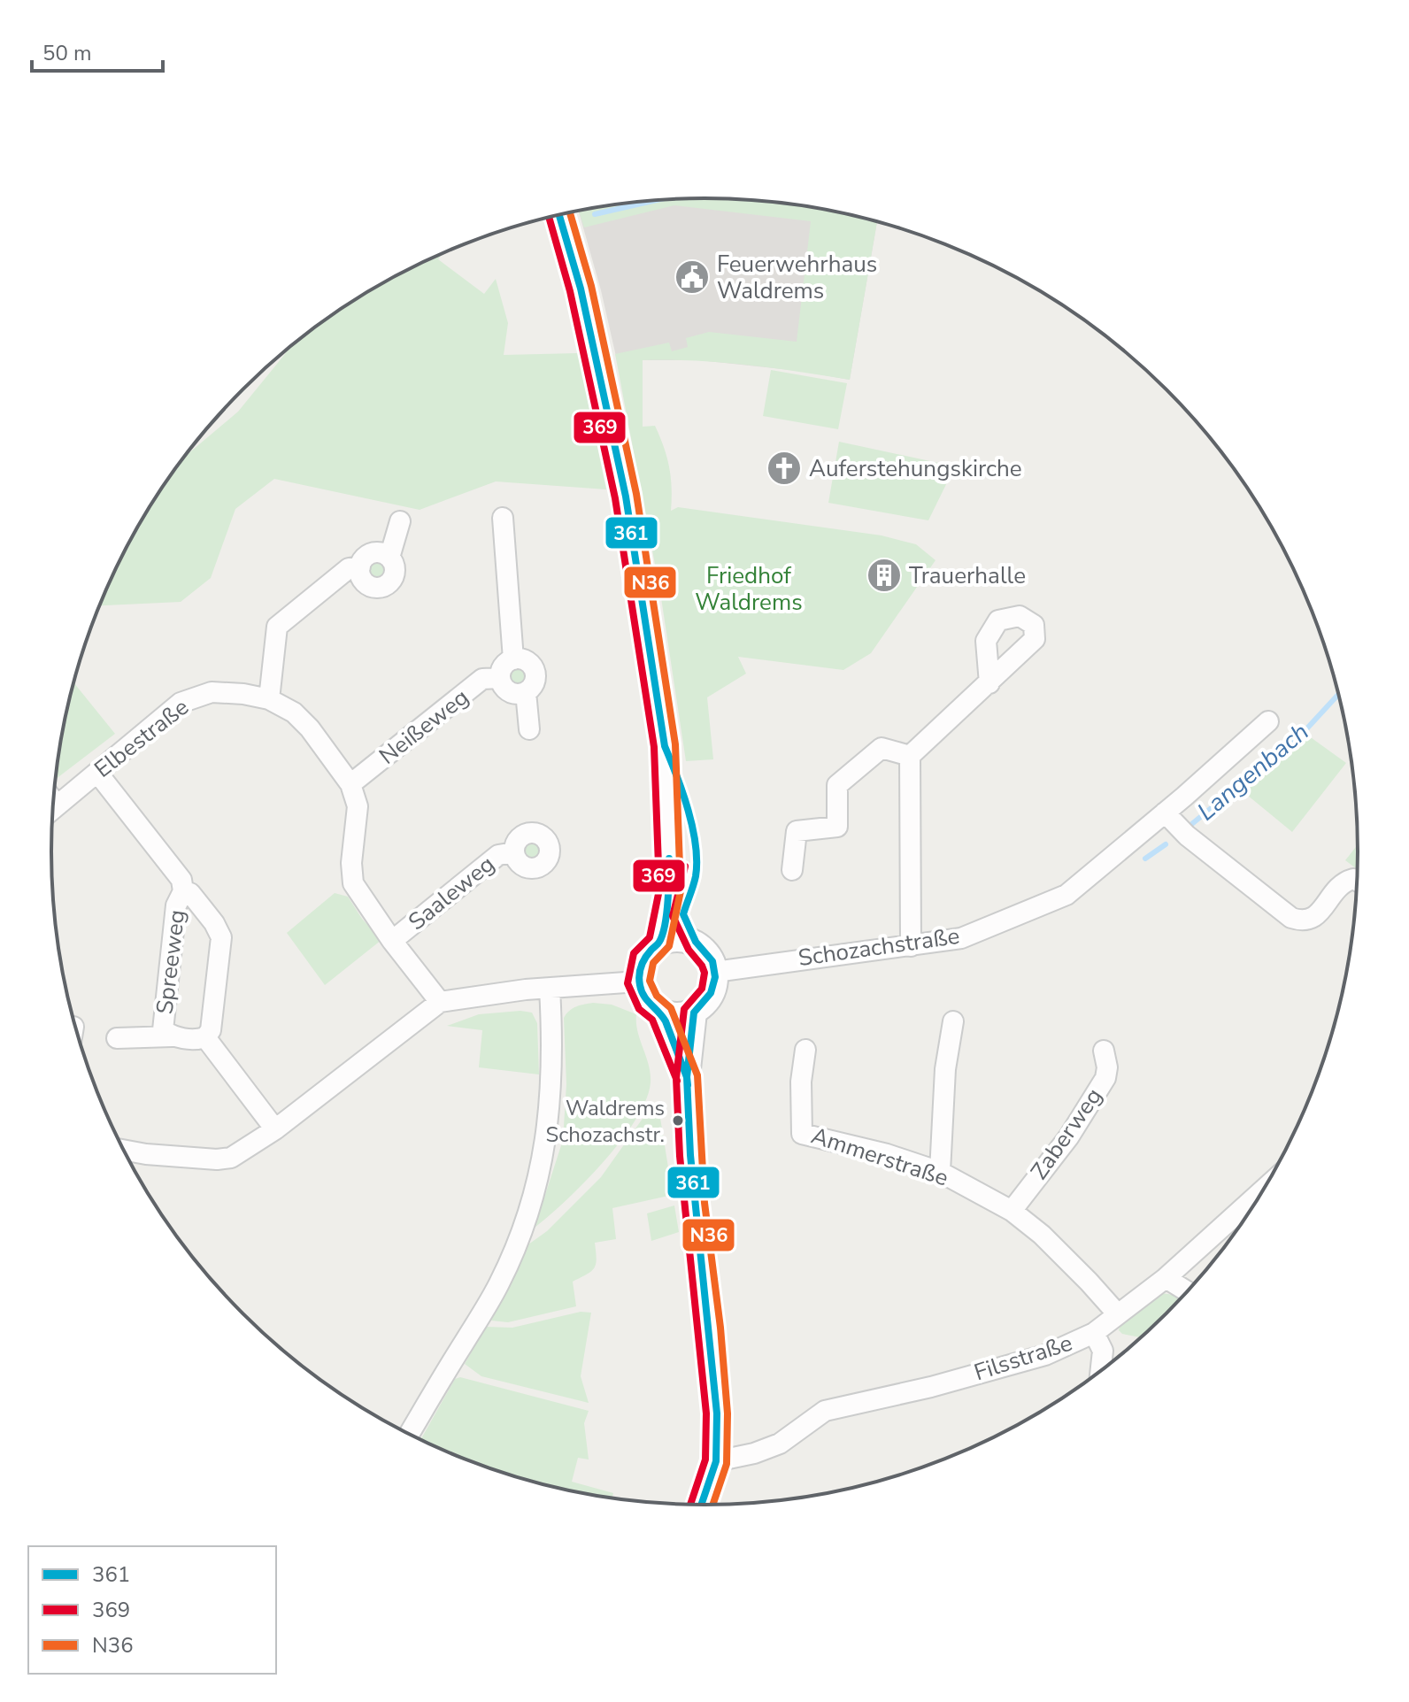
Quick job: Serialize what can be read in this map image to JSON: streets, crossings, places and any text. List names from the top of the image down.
{
  "streets": {
    "street": [
      "Neißeweg",
      "Elbestraße",
      "Saaleweg",
      "Schozachstraße",
      "Spreeweg",
      "Zaberweg",
      "Ammerstraße",
      "Filsstraße"
    ]
  },
  "crossings": [
    ["Neißeweg", "Elbestraße"],
    ["Elbestraße", "Saaleweg"],
    ["Elbestraße", "Spreeweg"],
    ["Zaberweg", "Ammerstraße"],
    ["Ammerstraße", "Filsstraße"]
  ],
  "water": ["Langenbach"],
  "parks": ["Friedhof Waldrems"],
  "places": {
    "public building": ["Feuerwehrhaus Waldrems"],
    "church": ["Auferstehungskirche"],
    "building": ["Trauerhalle"],
    "other": ["Waldrems Schozachstr."]
  },
  "lines": ["transit line N36", "transit line 361", "transit line 369"],
  "legend": ["361", "369", "N36"],
  "scale_bar": "50 m"
}
